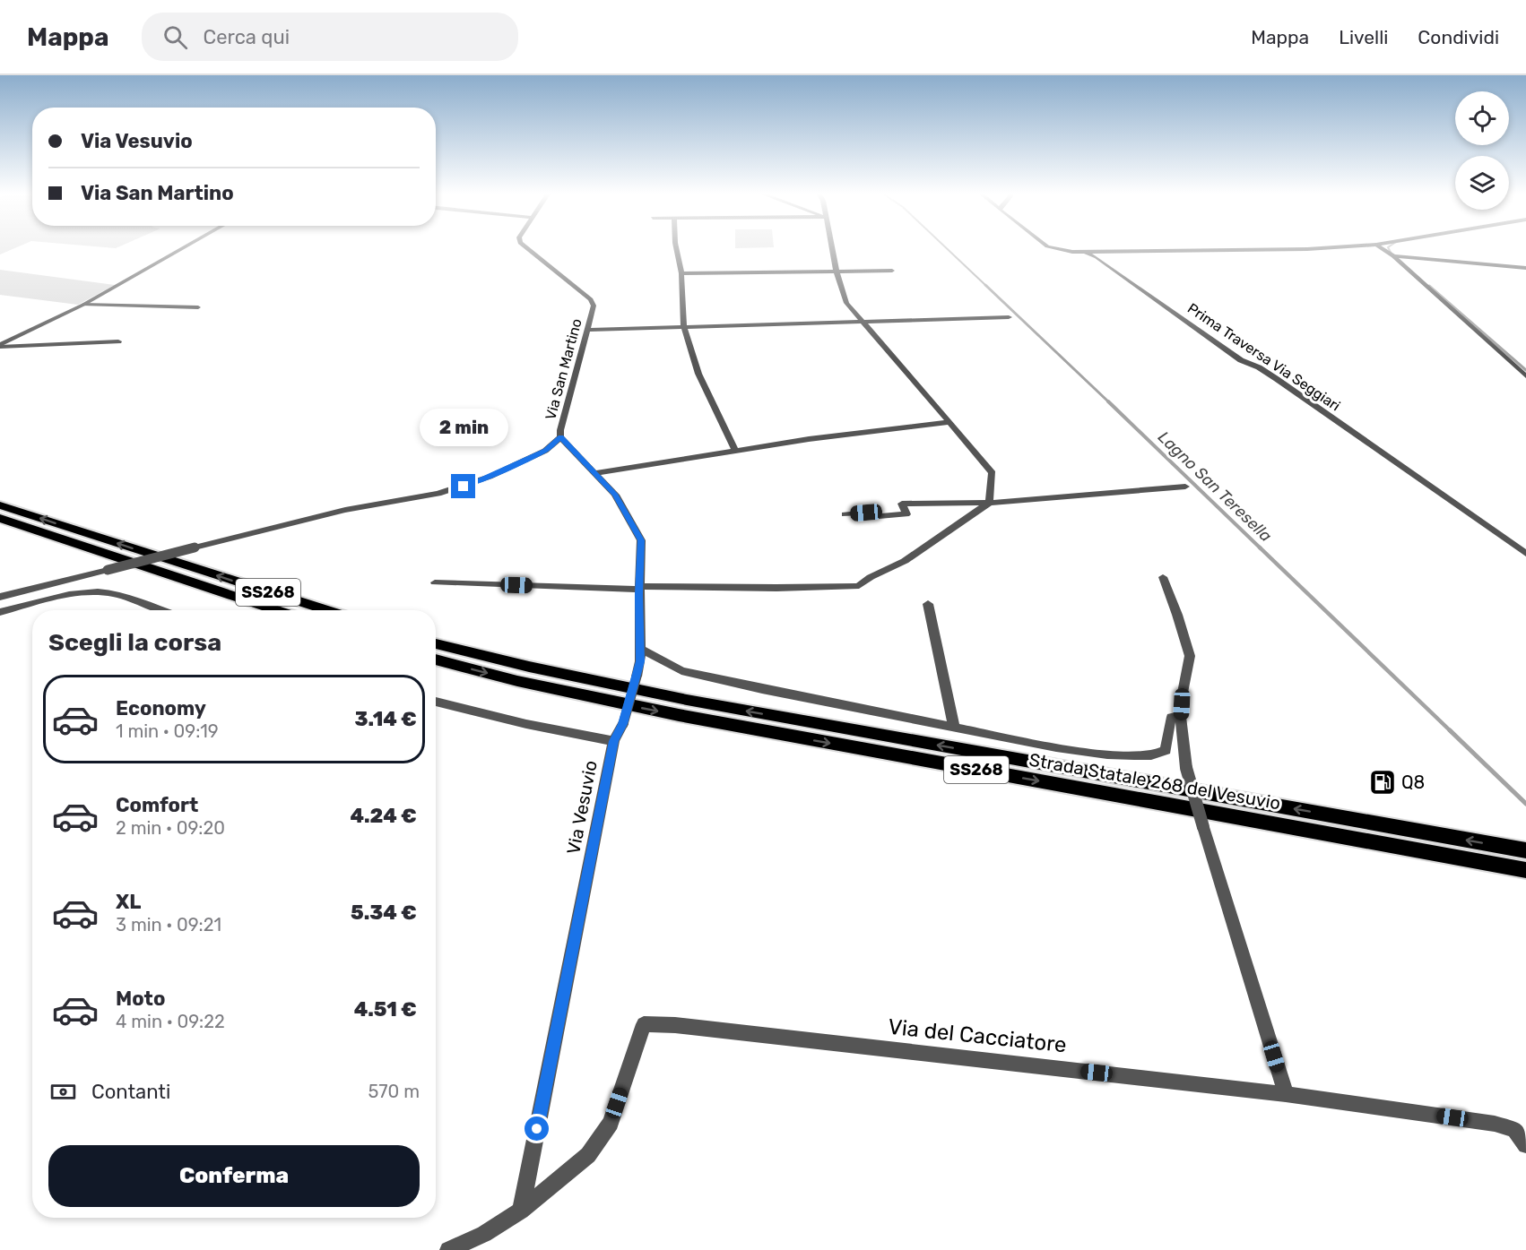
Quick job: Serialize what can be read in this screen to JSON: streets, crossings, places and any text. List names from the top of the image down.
{
  "streets": {
    "highway": ["SS268", "Strada Statale 268 del Vesuvio"],
    "street": [
      "Prima Traversa Via Seggiari",
      "Via San Martino",
      "Via Vesuvio",
      "Via del Cacciatore"
    ]
  },
  "crossings": [
    ["Via San Martino", "Via Vesuvio"],
    ["Via Vesuvio", "Via del Cacciatore"]
  ],
  "water": ["Lagno San Teresella"],
  "places": {
    "fuel station": ["Q8"]
  },
  "page": {
    "header": "Mappa",
    "search": "Cerca qui",
    "nav": ["Mappa", "Livelli", "Condividi"],
    "banner": ["Via Vesuvio", "Via San Martino"],
    "bubble": "2 min",
    "heading": "Scegli la corsa",
    "list": [
      {
        "name": "Economy",
        "note": "1 min · 09:19",
        "value": "3.14 €"
      },
      {
        "name": "Comfort",
        "note": "2 min · 09:20",
        "value": "4.24 €"
      },
      {
        "name": "XL",
        "note": "3 min · 09:21",
        "value": "5.34 €"
      },
      {
        "name": "Moto",
        "note": "4 min · 09:22",
        "value": "4.51 €"
      }
    ],
    "pay": ["Contanti", "570 m"],
    "buttons": "Conferma"
  }
}
